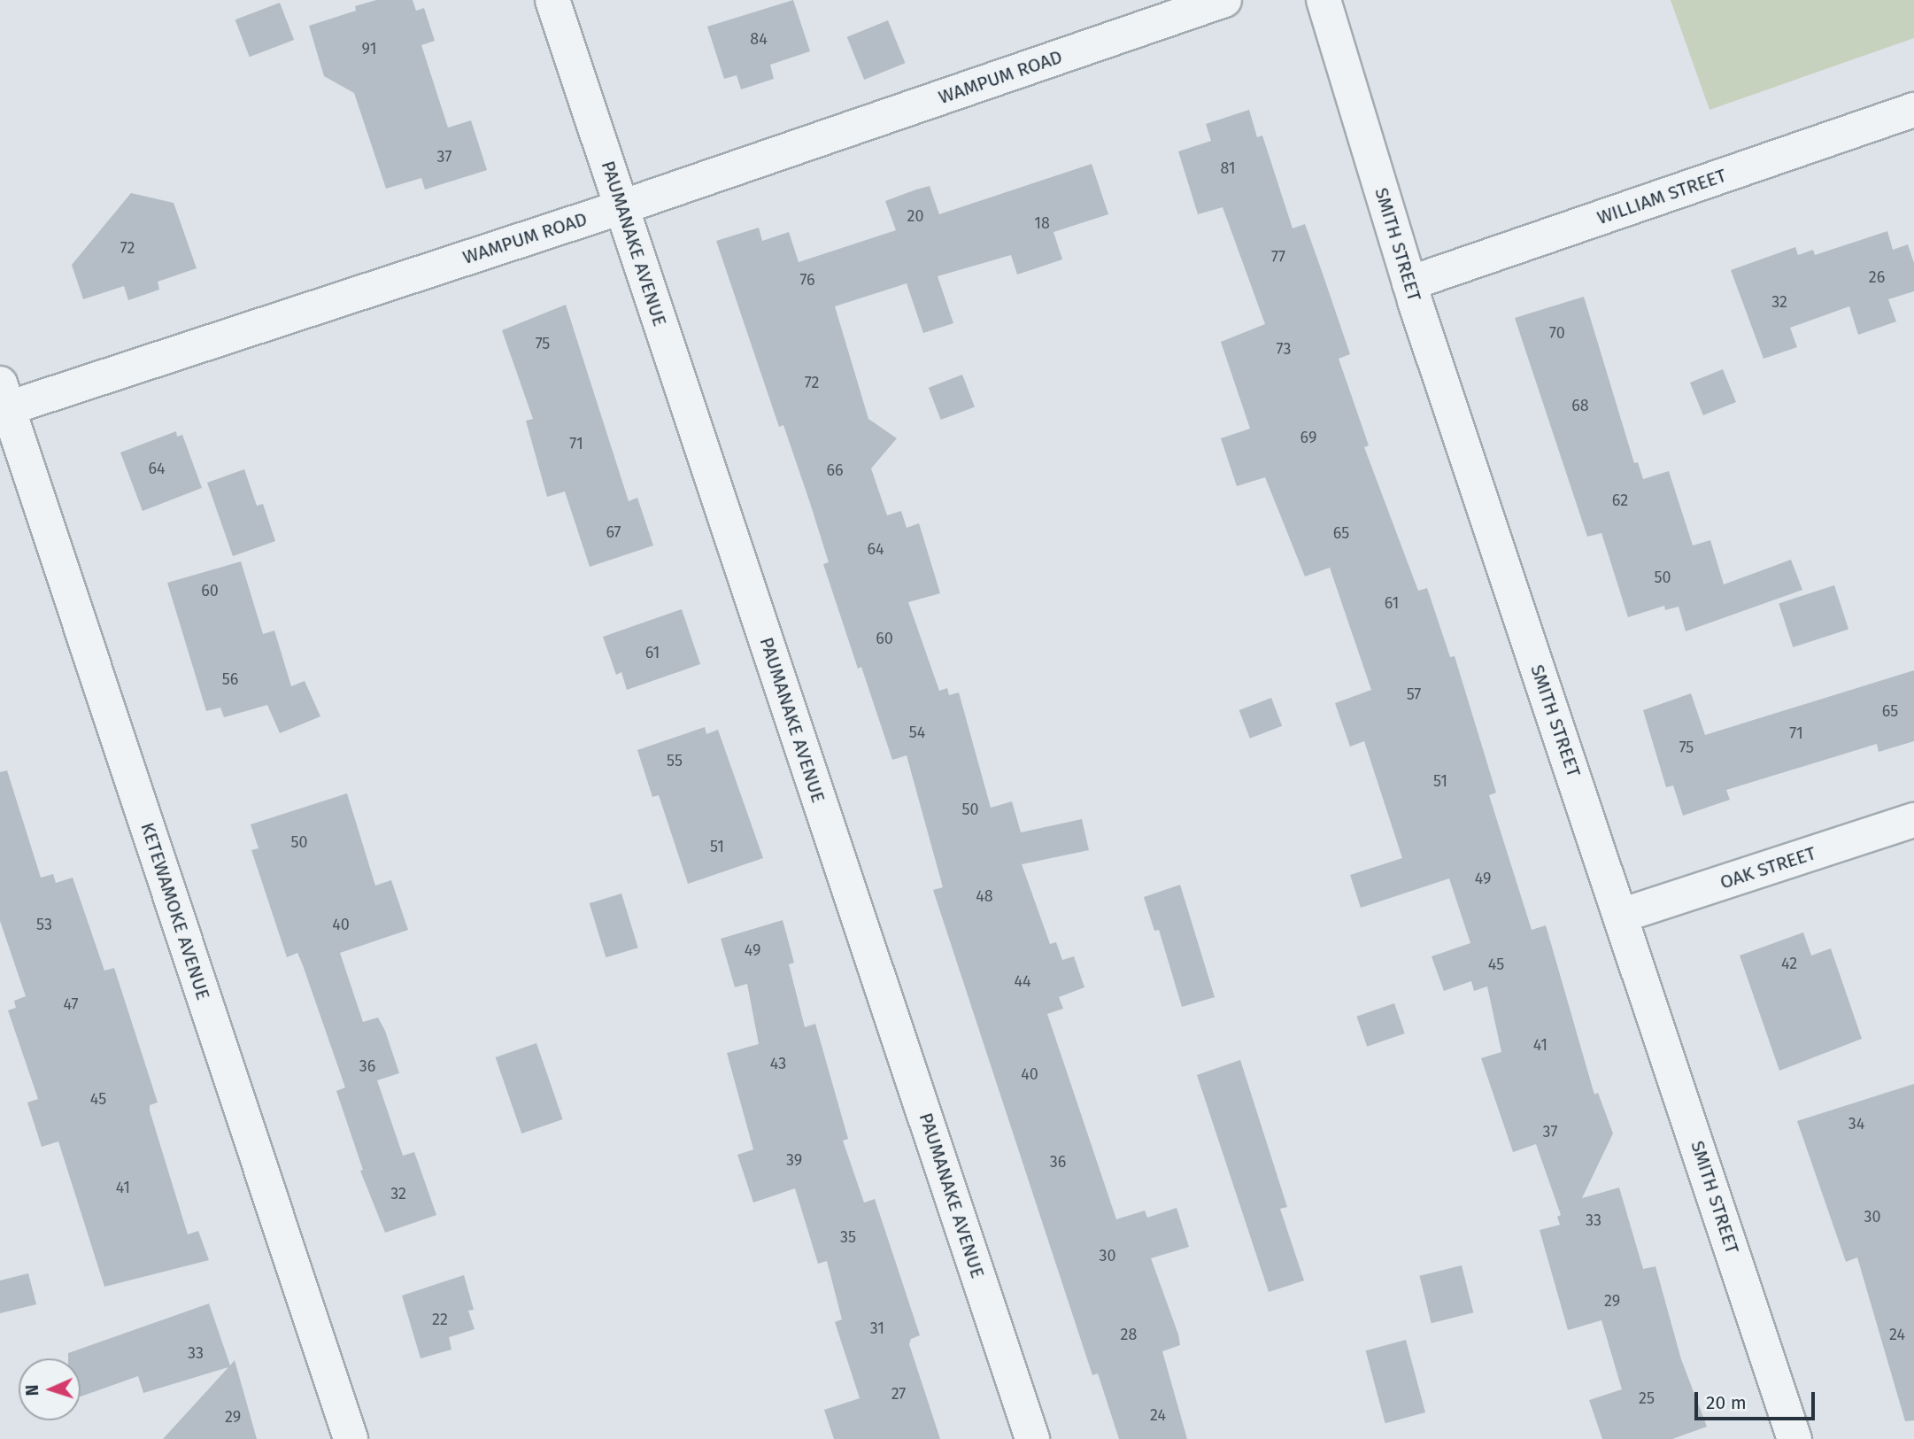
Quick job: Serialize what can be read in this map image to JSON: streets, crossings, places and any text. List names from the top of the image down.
{
  "streets": {
    "street": [
      "WAMPUM ROAD",
      "WILLIAM STREET",
      "PAUMANAKE AVENUE",
      "SMITH STREET",
      "OAK STREET",
      "KETEWAMOKE AVENUE"
    ]
  },
  "crossings": [
    ["WAMPUM ROAD", "PAUMANAKE AVENUE"],
    ["WAMPUM ROAD", "KETEWAMOKE AVENUE"],
    ["WILLIAM STREET", "SMITH STREET"],
    ["SMITH STREET", "OAK STREET"]
  ],
  "house_numbers": [
    "84",
    "91",
    "37",
    "81",
    "20",
    "18",
    "72",
    "77",
    "26",
    "76",
    "32",
    "70",
    "75",
    "73",
    "72",
    "68",
    "69",
    "71",
    "64",
    "66",
    "62",
    "67",
    "65",
    "64",
    "50",
    "60",
    "61",
    "60",
    "61",
    "56",
    "57",
    "65",
    "54",
    "71",
    "75",
    "55",
    "51",
    "50",
    "50",
    "51",
    "49",
    "48",
    "53",
    "40",
    "49",
    "42",
    "45",
    "44",
    "47",
    "41",
    "43",
    "36",
    "40",
    "45",
    "34",
    "37",
    "39",
    "36",
    "41",
    "32",
    "30",
    "33",
    "35",
    "30",
    "29",
    "22",
    "31",
    "28",
    "24",
    "33",
    "27",
    "25",
    "24",
    "29"
  ],
  "scale_bar": "20 m",
  "north": "left"
}
